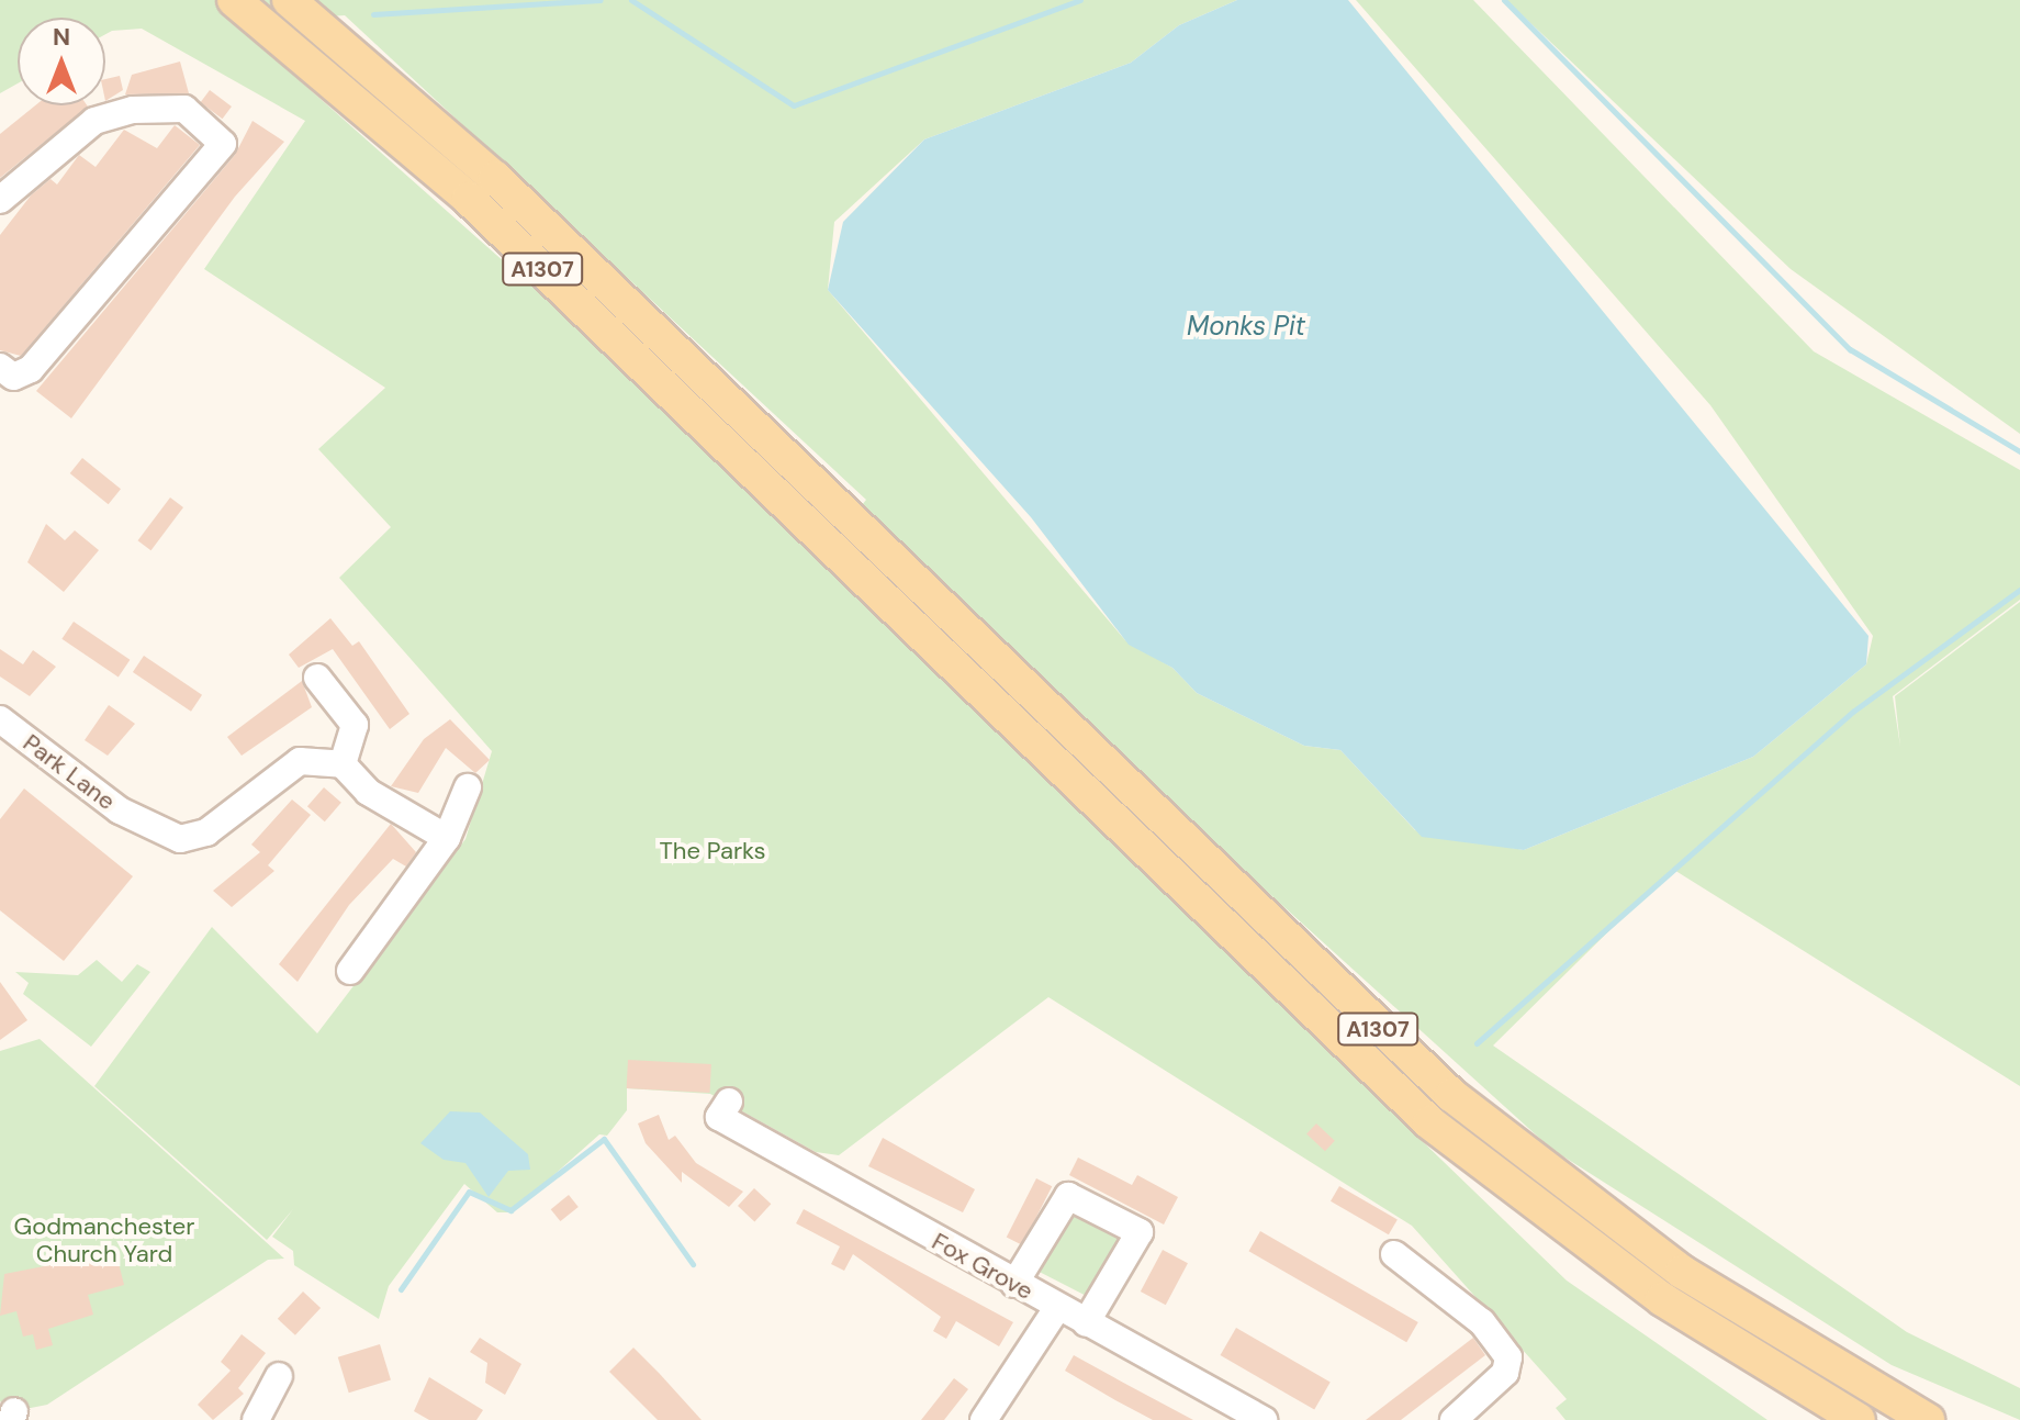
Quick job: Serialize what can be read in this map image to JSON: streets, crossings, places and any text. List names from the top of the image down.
{
  "streets": {
    "main road": ["A1307"],
    "street": ["Park Lane", "Fox Grove"]
  },
  "water": ["Monks Pit"],
  "parks": ["The Parks", "Godmanchester Church Yard"],
  "north": "top"
}
